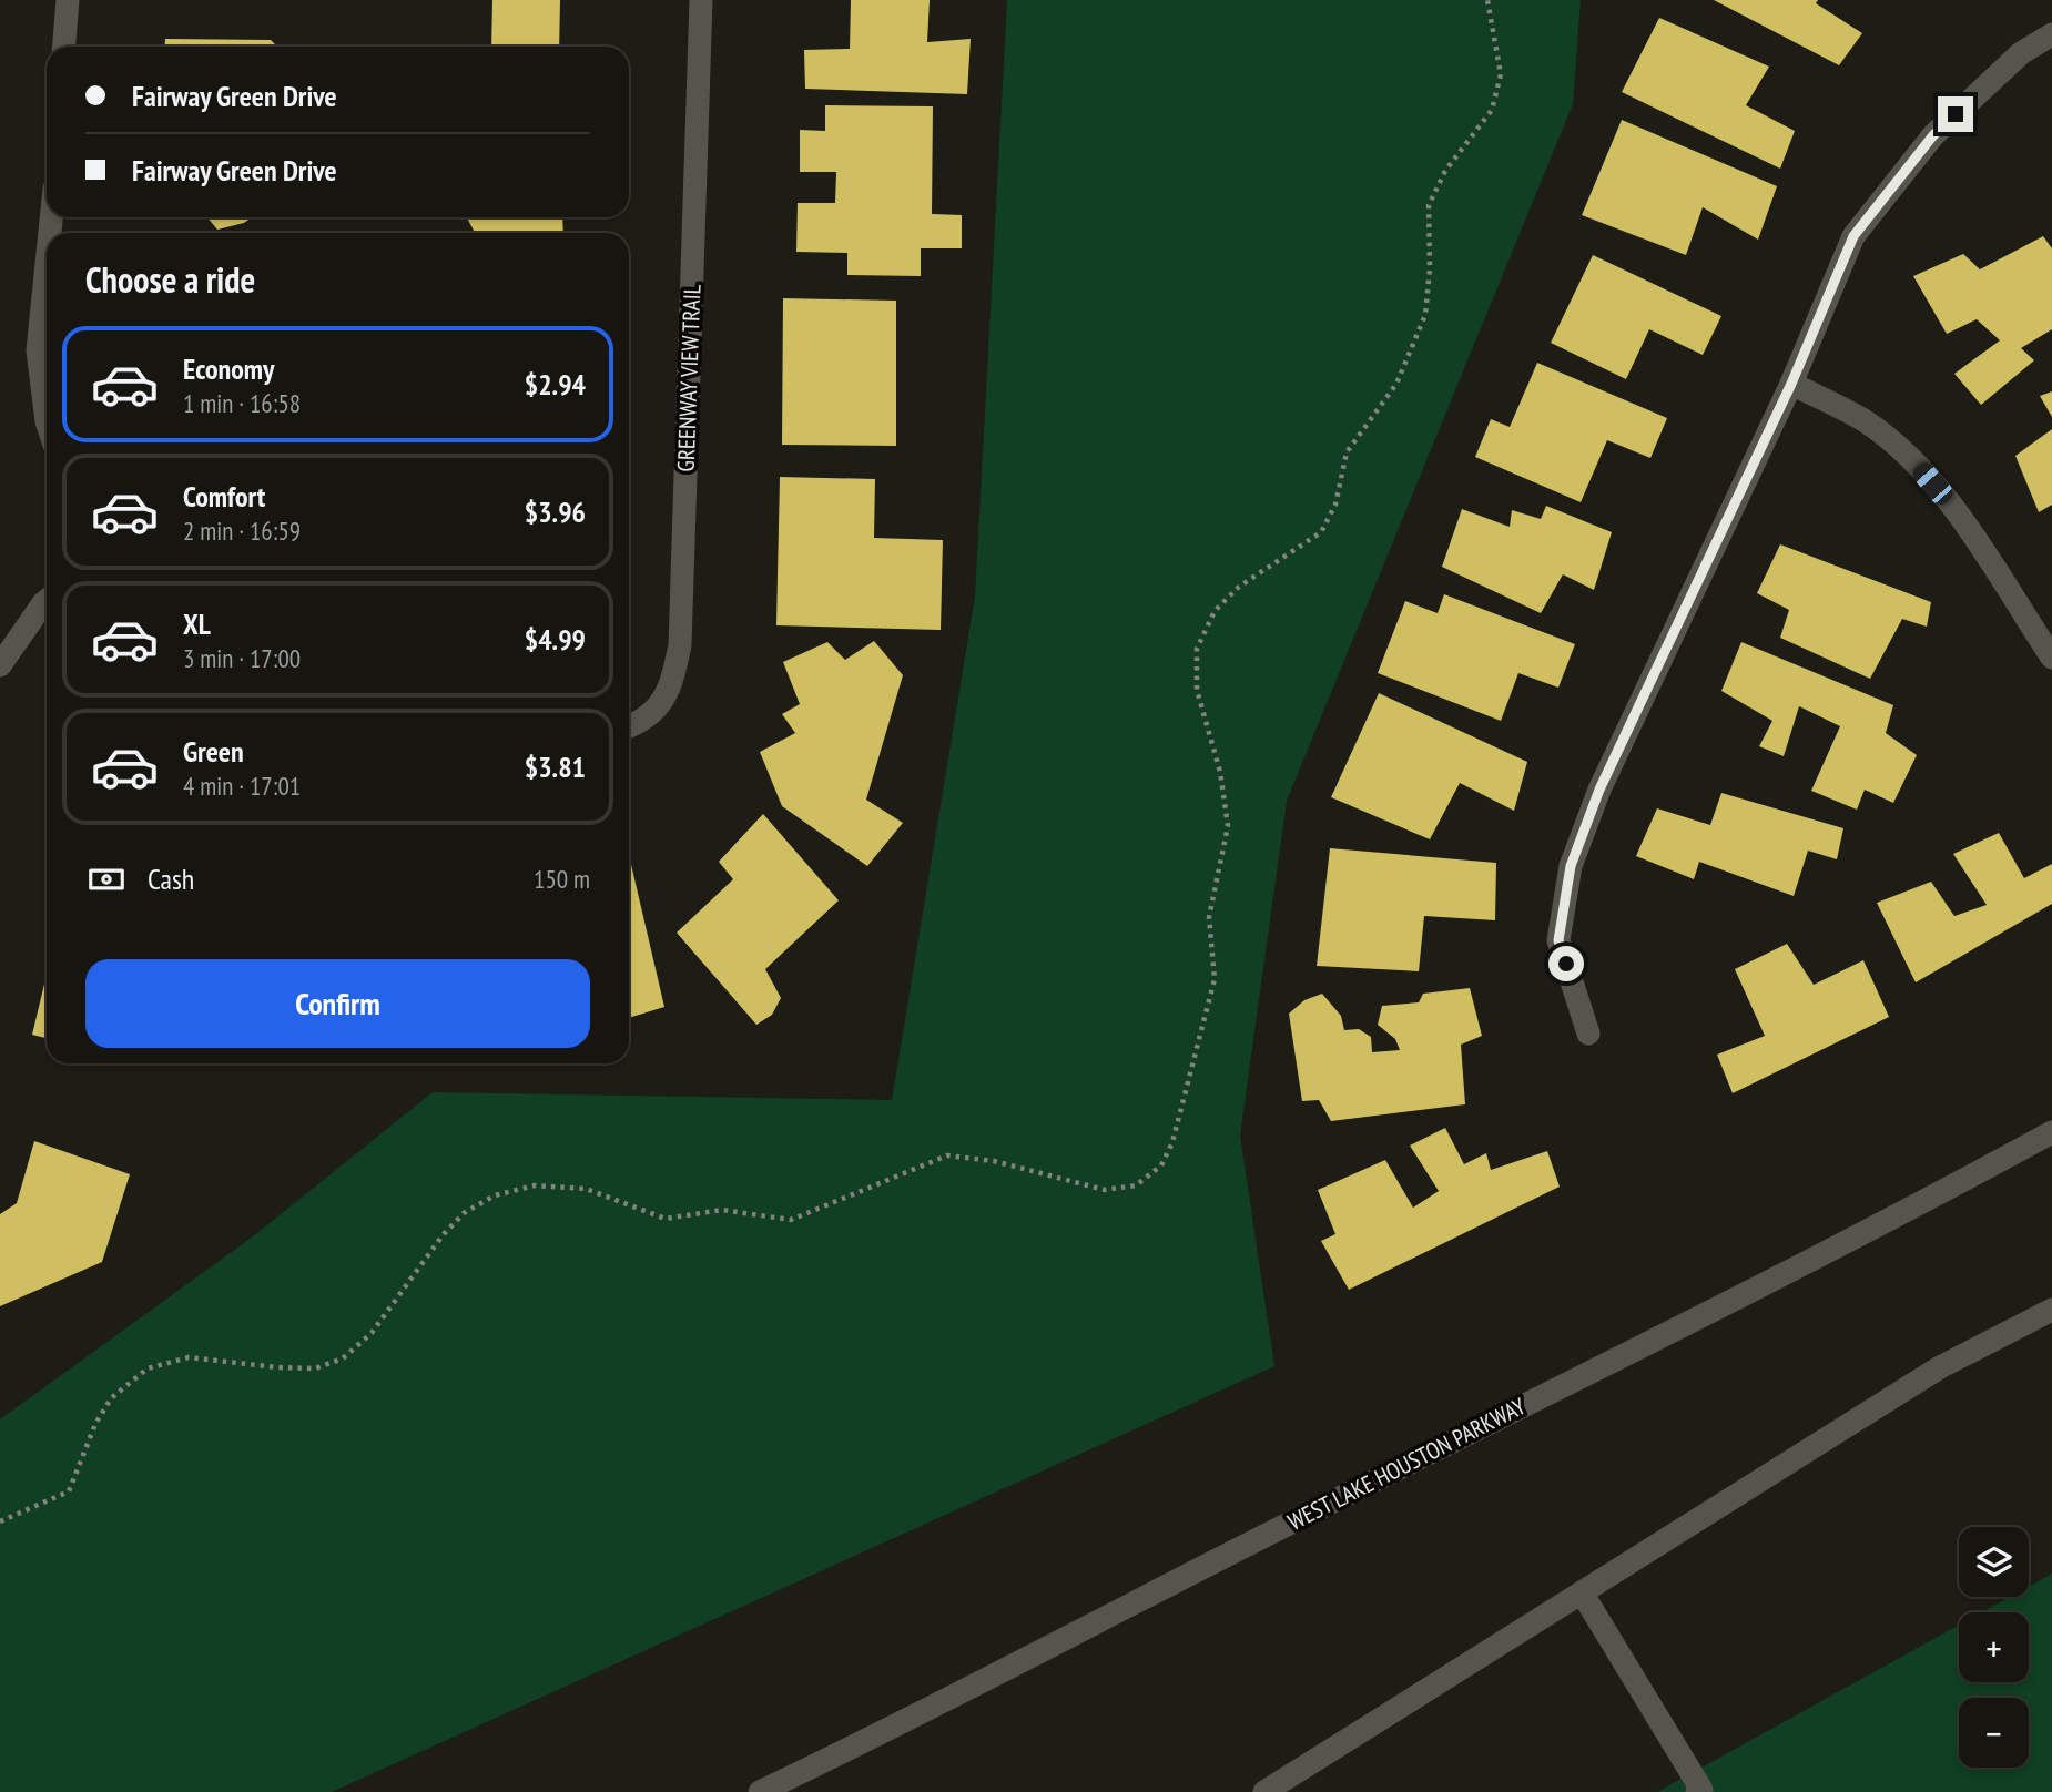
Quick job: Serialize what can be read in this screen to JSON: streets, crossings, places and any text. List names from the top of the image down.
{
  "streets": {
    "street": ["GREENWAY VIEW TRAIL", "WEST LAKE HOUSTON PARKWAY"]
  },
  "page": {
    "banner": ["Fairway Green Drive", "Fairway Green Drive"],
    "heading": "Choose a ride",
    "list": [
      {
        "name": "Economy",
        "note": "1 min · 16:58",
        "value": "$2.94"
      },
      {
        "name": "Comfort",
        "note": "2 min · 16:59",
        "value": "$3.96"
      },
      {
        "name": "XL",
        "note": "3 min · 17:00",
        "value": "$4.99"
      },
      {
        "name": "Green",
        "note": "4 min · 17:01",
        "value": "$3.81"
      }
    ],
    "pay": ["Cash", "150 m"],
    "buttons": "Confirm",
    "map_buttons": ["+", "−"]
  }
}
